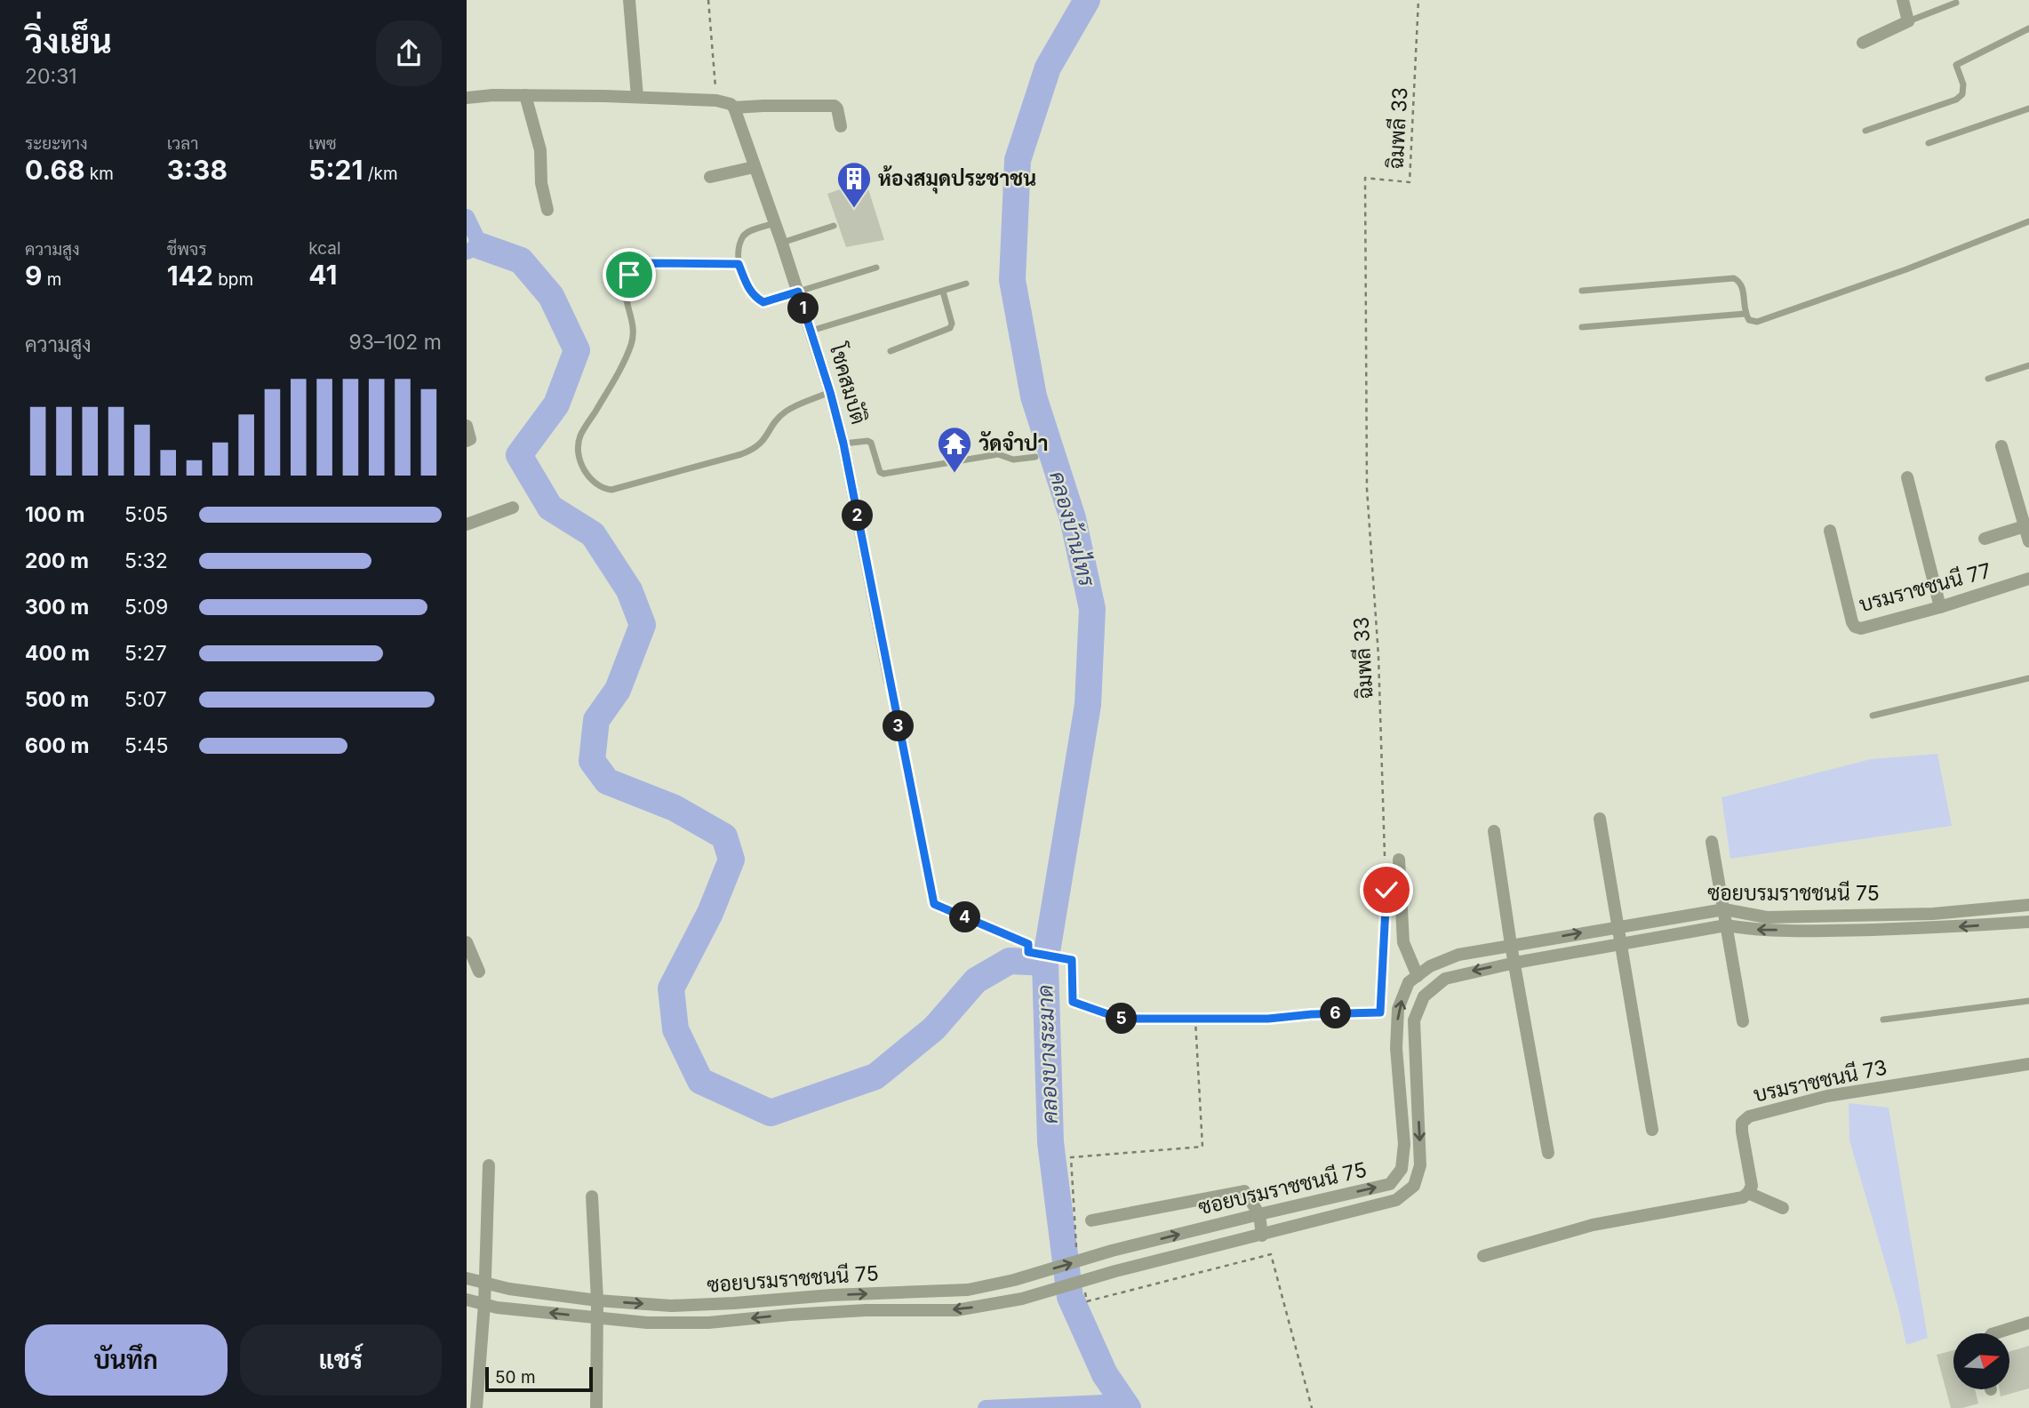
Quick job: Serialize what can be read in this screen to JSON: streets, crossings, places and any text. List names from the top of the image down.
{
  "streets": {
    "street": [
      "โชคสมบัติ",
      "บรมราชชนนี 77",
      "ซอยบรมราชชนนี 75",
      "บรมราชชนนี 73"
    ],
    "path": ["ฉิมพลี 33"]
  },
  "water": ["คลองบ้านไทร", "คลองบางระมาด"],
  "places": {
    "building": ["ห้องสมุดประชาชน"],
    "temple": ["วัดจำปา"]
  },
  "scale_bar": "50 m",
  "north": "right",
  "page": {
    "heading": ["วิ่งเย็น", "20:31"],
    "stats": [
      ["ระยะทาง", "0.68 km"],
      ["เวลา", "3:38"],
      ["เพซ", "5:21 /km"],
      ["ความสูง", "9 m"],
      ["ชีพจร", "142 bpm"],
      ["kcal", "41"]
    ],
    "pins": [
      "1",
      "2",
      "3",
      "4",
      "6",
      "5"
    ],
    "chart": ["ความสูง", "93–102 m"],
    "list": [
      {
        "name": "100 m",
        "note": "5:05"
      },
      {
        "name": "200 m",
        "note": "5:32"
      },
      {
        "name": "300 m",
        "note": "5:09"
      },
      {
        "name": "400 m",
        "note": "5:27"
      },
      {
        "name": "500 m",
        "note": "5:07"
      },
      {
        "name": "600 m",
        "note": "5:45"
      }
    ],
    "buttons": ["บันทึก", "แชร์"],
    "scale": "50 m"
  }
}
